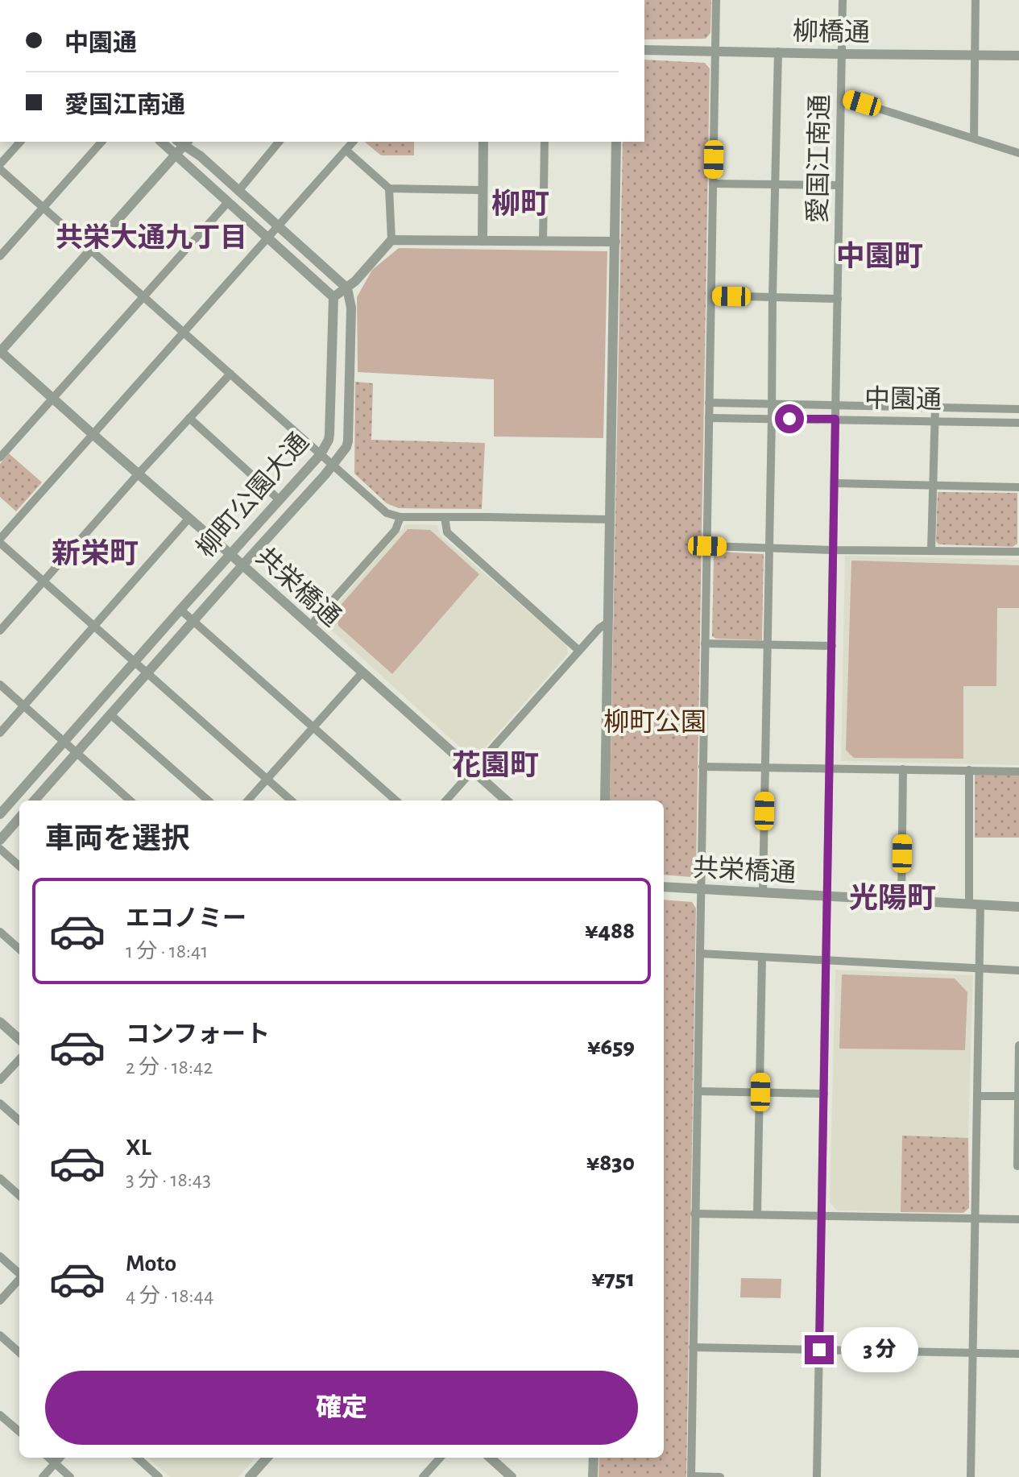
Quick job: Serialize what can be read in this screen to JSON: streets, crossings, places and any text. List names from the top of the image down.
{
  "streets": {
    "street": [
      "柳橋通",
      "愛国江南通",
      "中園通",
      "柳町公園大通",
      "共栄橋通"
    ]
  },
  "crossings": [
    ["柳橋通", "愛国江南通"],
    ["愛国江南通", "中園通"],
    ["愛国江南通", "共栄橋通"],
    ["柳町公園大通", "共栄橋通"]
  ],
  "districts": [
    "柳町",
    "共栄大通九丁目",
    "中園町",
    "新栄町",
    "花園町",
    "光陽町"
  ],
  "parks": ["柳町公園"],
  "page": {
    "banner": ["中園通", "愛国江南通"],
    "heading": "車両を選択",
    "list": [
      {
        "name": "エコノミー",
        "note": "1 分 · 18:41",
        "value": "¥488"
      },
      {
        "name": "コンフォート",
        "note": "2 分 · 18:42",
        "value": "¥659"
      },
      {
        "name": "XL",
        "note": "3 分 · 18:43",
        "value": "¥830"
      },
      {
        "name": "Moto",
        "note": "4 分 · 18:44",
        "value": "¥751"
      }
    ],
    "bubble": "3 分",
    "buttons": "確定"
  }
}
